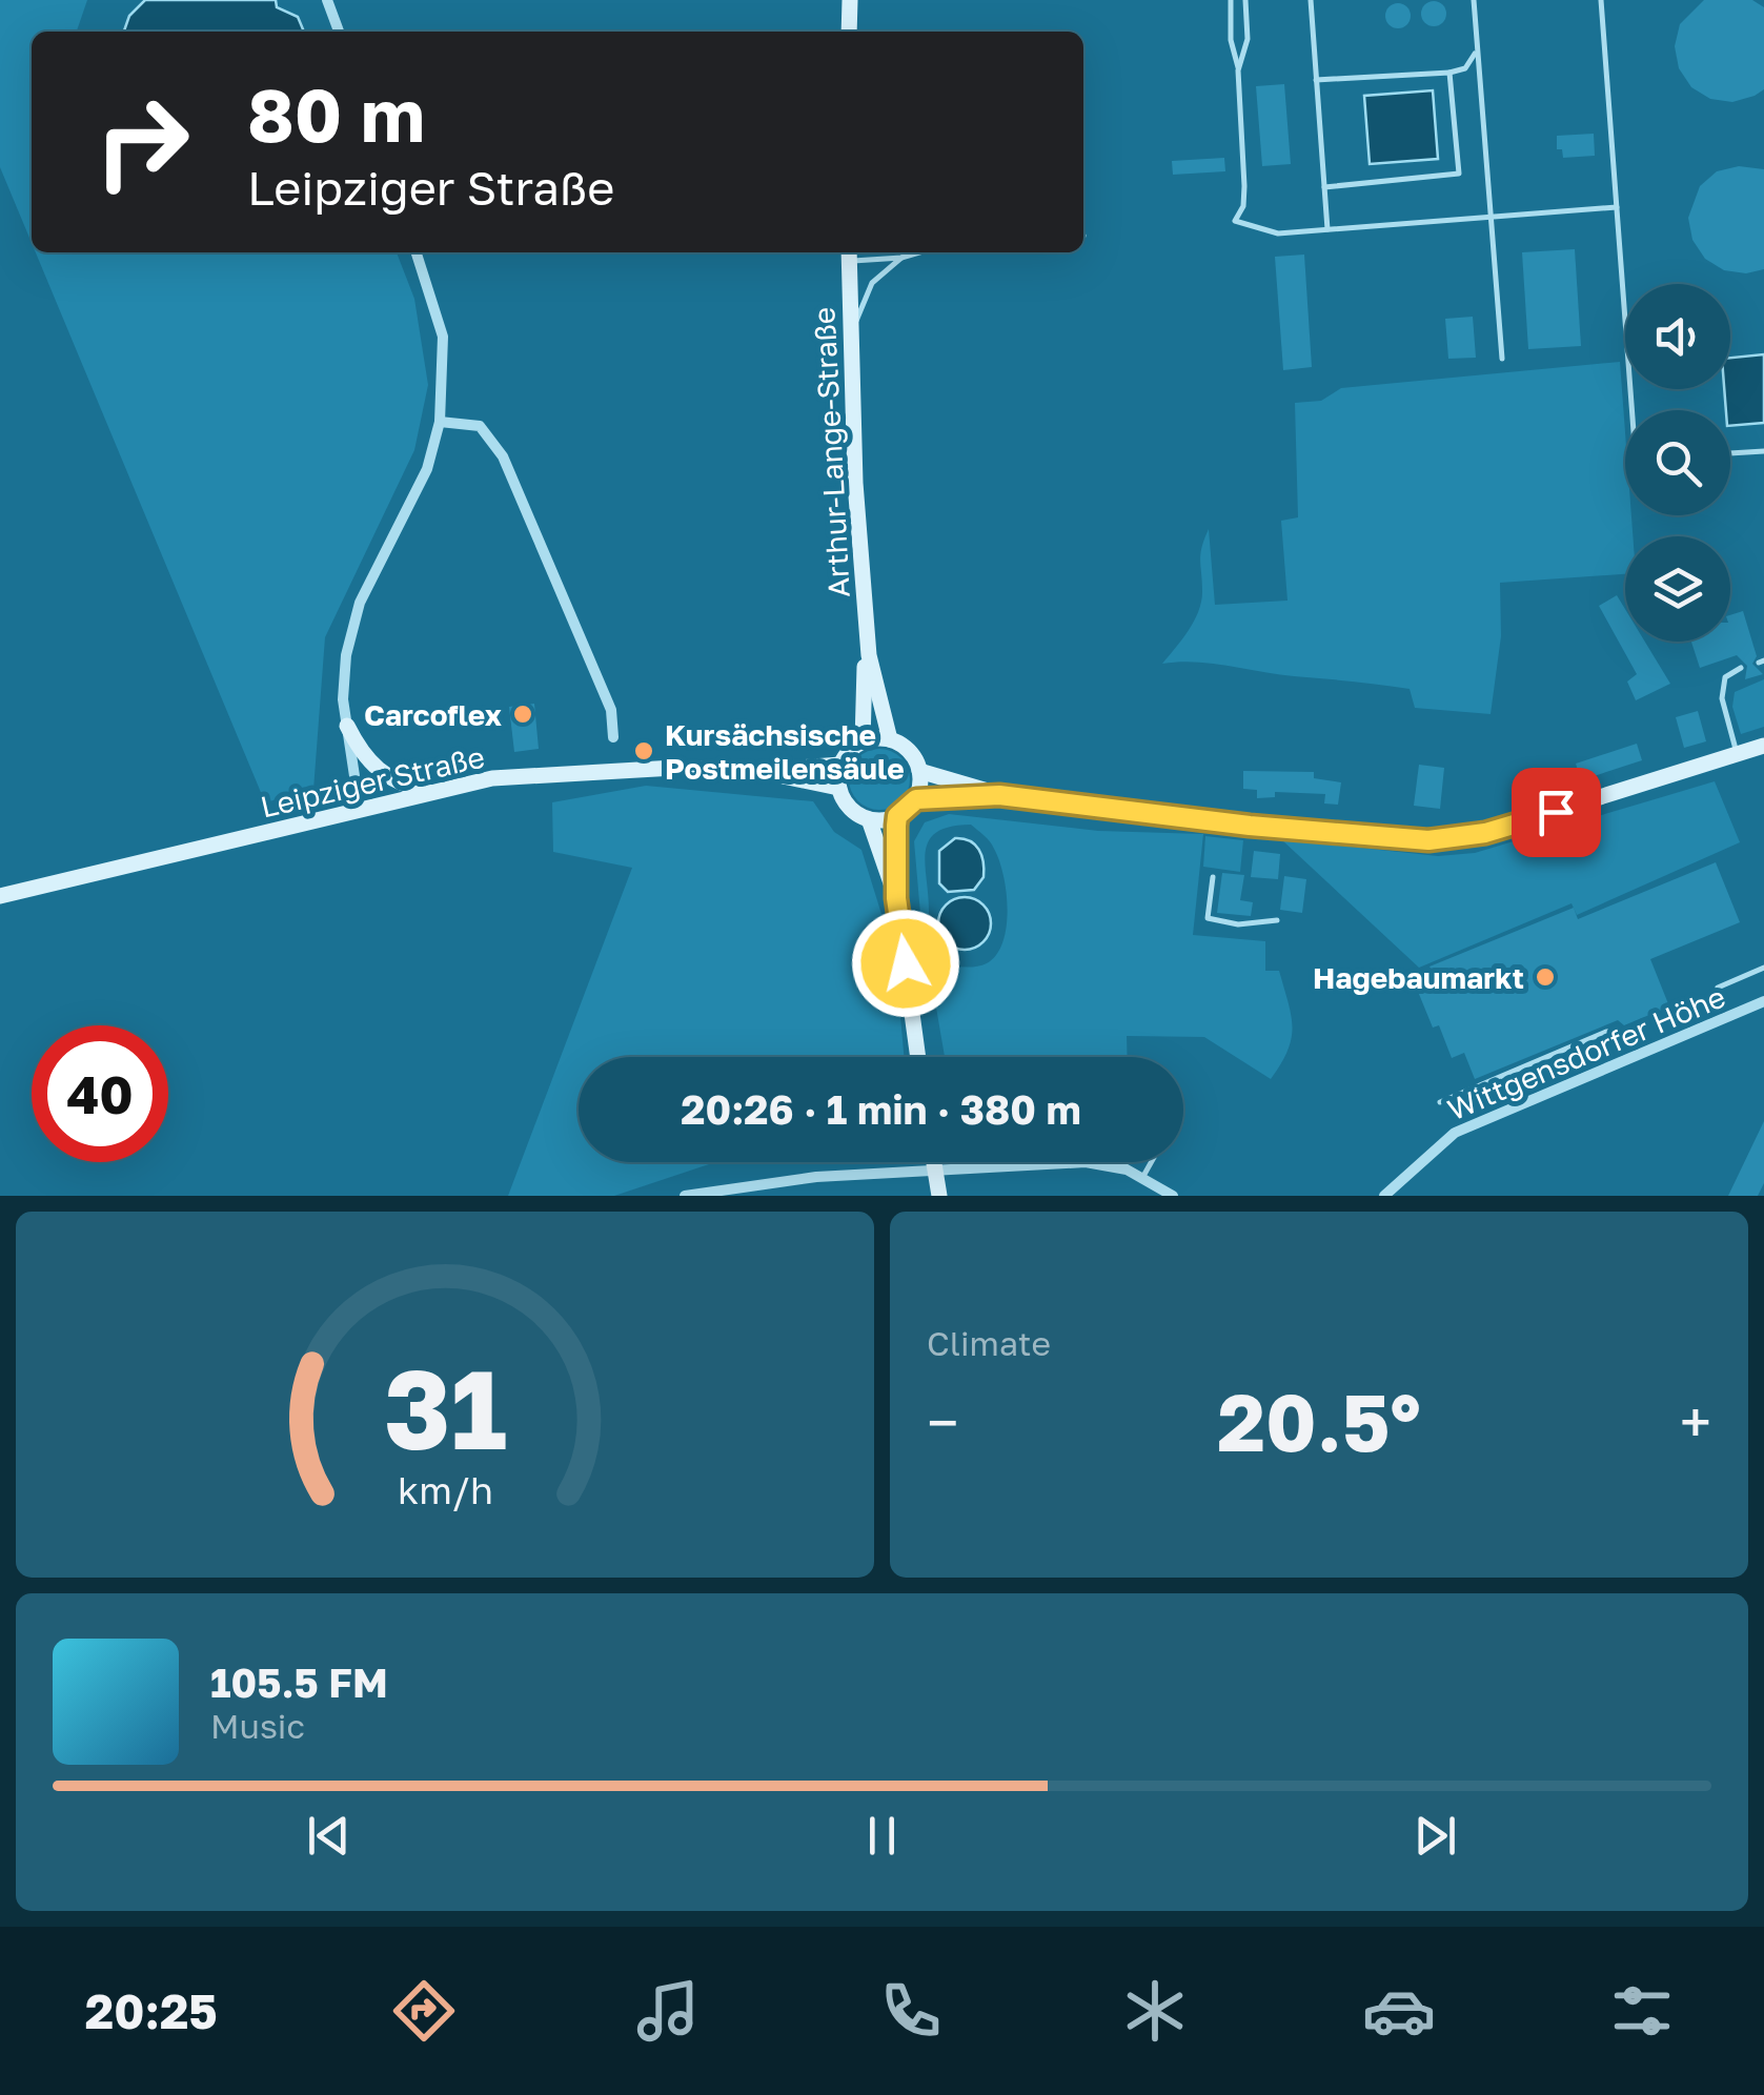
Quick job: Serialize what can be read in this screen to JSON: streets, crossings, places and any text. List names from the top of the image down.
{
  "streets": {
    "main road": ["Arthur-Lange-Straße", "Leipziger Straße"],
    "street": ["Wittgensdorfer Höhe"]
  },
  "crossings": [
    ["Arthur-Lange-Straße", "Leipziger Straße"]
  ],
  "places": ["Carcoflex", "Kursächsische Postmeilensäule", "Hagebaumarkt"],
  "page": {
    "turn": ["80 m", "Leipziger Straße"],
    "limit": "40",
    "trip": "20:26 · 1 min · 380 m",
    "tile": "Climate",
    "heat": ["−", "20.5°", "+"],
    "song": ["105.5 FM", "Music"],
    "tabs": "20:25",
    "gauge": ["31", "km/h"]
  }
}
